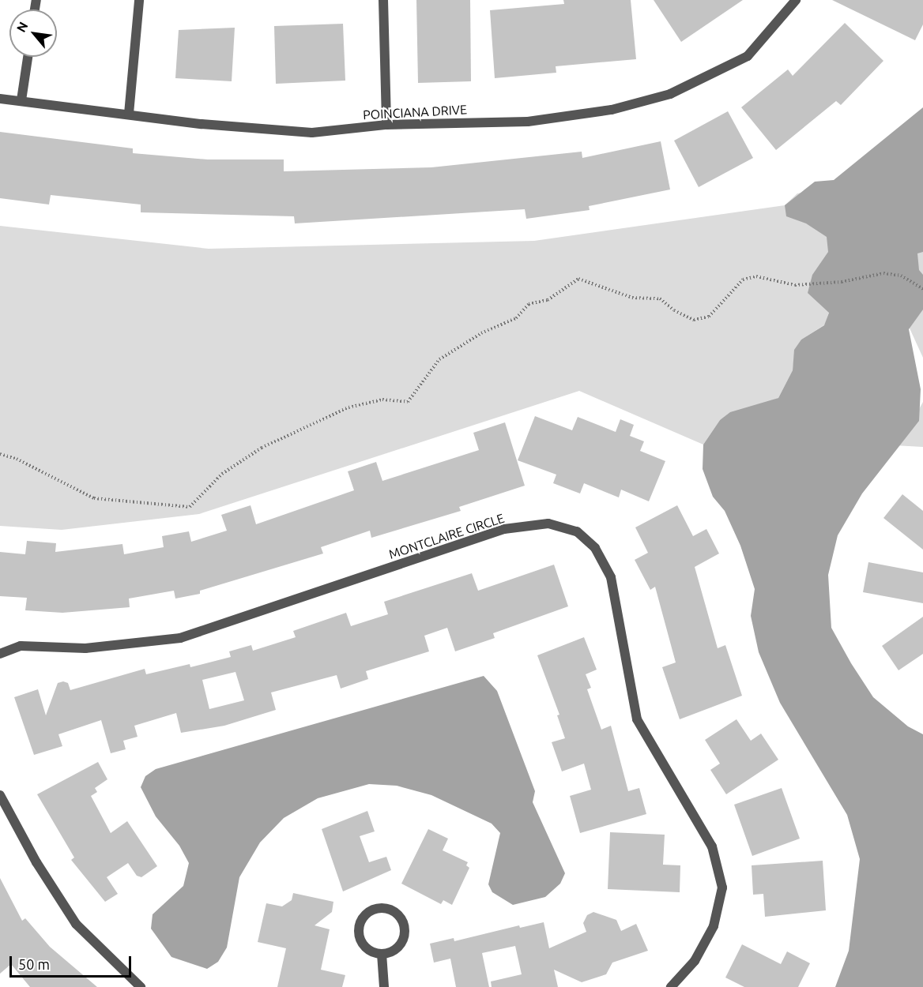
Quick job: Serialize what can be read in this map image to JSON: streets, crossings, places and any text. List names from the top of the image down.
{
  "streets": {
    "street": ["POINCIANA DRIVE", "MONTCLAIRE CIRCLE"]
  },
  "scale_bar": "50 m",
  "north": "top left"
}
